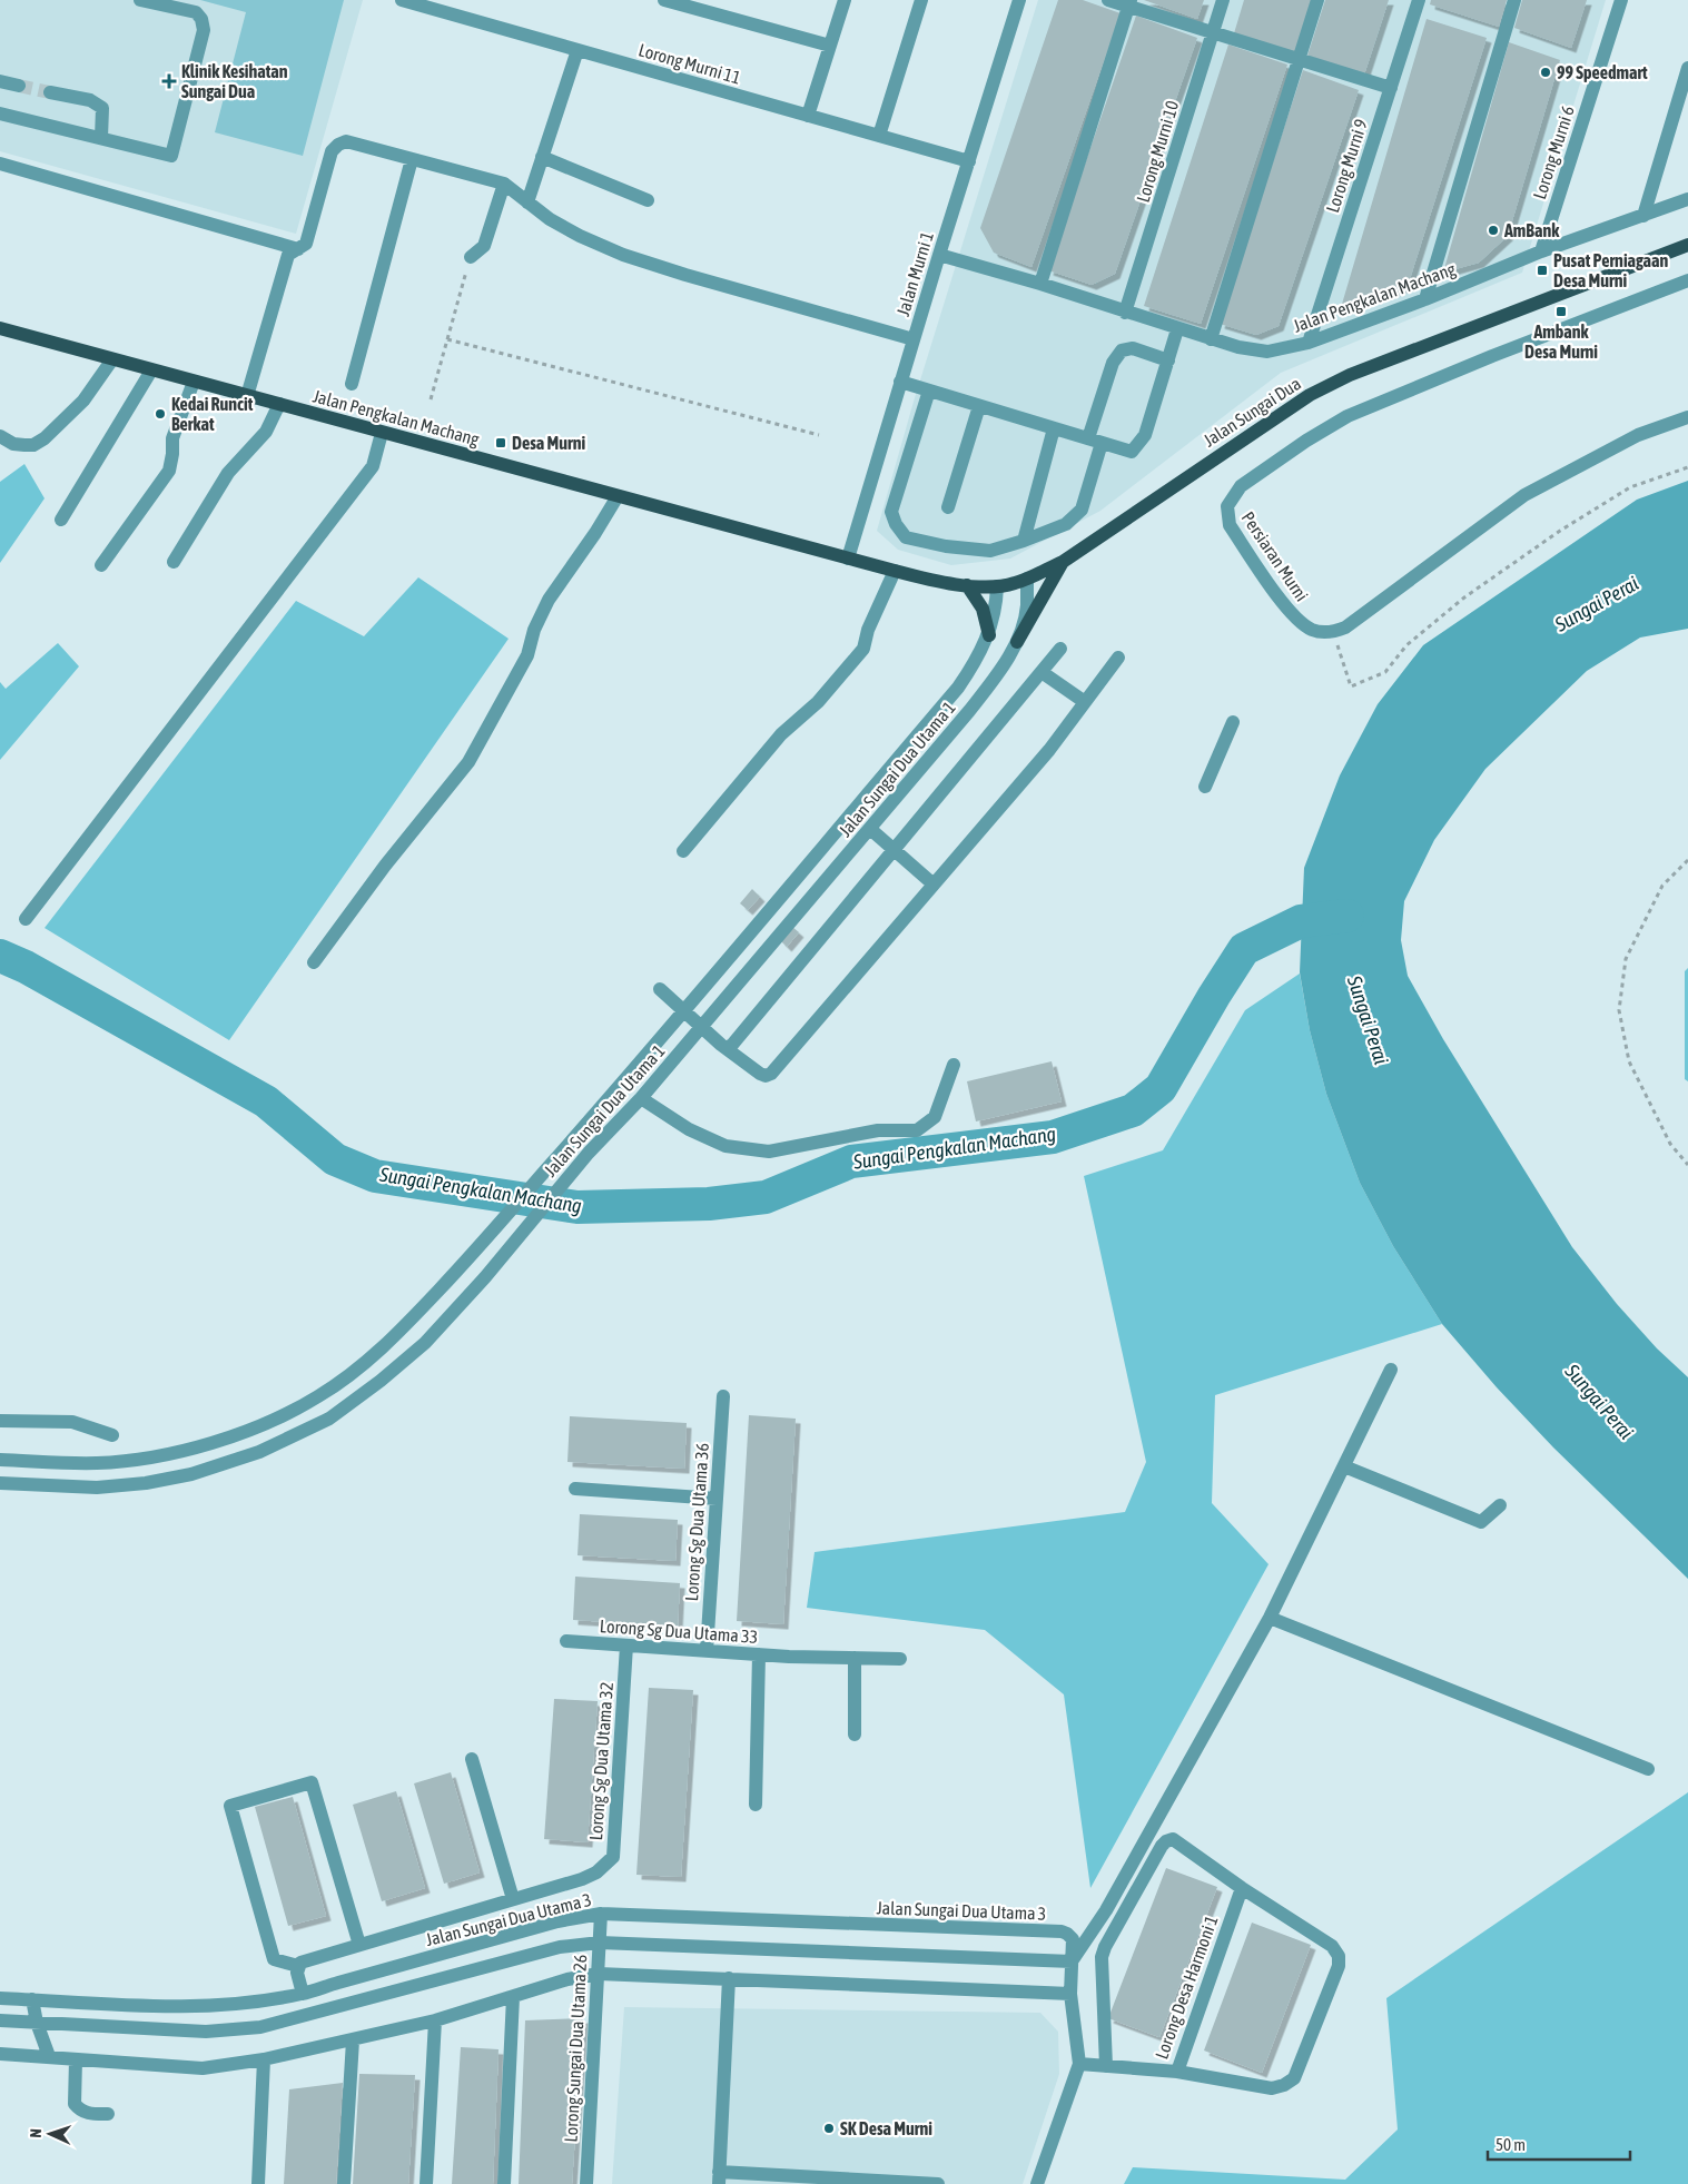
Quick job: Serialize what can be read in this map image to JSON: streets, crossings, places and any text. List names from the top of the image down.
{
  "streets": {
    "main road": ["Jalan Pengkalan Machang", "Jalan Sungai Dua"],
    "street": [
      "Lorong Murni 11",
      "Lorong Murni 10",
      "Lorong Murni 6",
      "Lorong Murni 9",
      "Jalan Murni 1",
      "Persiaran Murni",
      "Jalan Sungai Dua Utama 1",
      "Lorong Sg Dua Utama 36",
      "Lorong Sg Dua Utama 33",
      "Lorong Sg Dua Utama 32",
      "Jalan Sungai Dua Utama 3",
      "Lorong Desa Harmoni 1",
      "Lorong Sungai Dua Utama 26"
    ]
  },
  "crossings": [
    ["Lorong Murni 11", "Jalan Murni 1"],
    ["Lorong Murni 10", "Jalan Pengkalan Machang"],
    ["Lorong Murni 6", "Jalan Pengkalan Machang"],
    ["Lorong Murni 9", "Jalan Pengkalan Machang"],
    ["Jalan Murni 1", "Jalan Pengkalan Machang"],
    ["Jalan Murni 1", "Jalan Sungai Dua"],
    ["Jalan Pengkalan Machang", "Jalan Sungai Dua"],
    ["Jalan Sungai Dua", "Jalan Sungai Dua Utama 1"],
    ["Lorong Sg Dua Utama 36", "Lorong Sg Dua Utama 33"],
    ["Lorong Sg Dua Utama 33", "Lorong Sg Dua Utama 32"],
    ["Jalan Sungai Dua Utama 3", "Lorong Desa Harmoni 1"],
    ["Jalan Sungai Dua Utama 3", "Lorong Sungai Dua Utama 26"]
  ],
  "water": ["Sungai Perai", "Sungai Pengkalan Machang"],
  "places": {
    "other": [
      "99 Speedmart",
      "AmBank",
      "Kedai Runcit Berkat",
      "SK Desa Murni"
    ],
    "health": ["Klinik Kesihatan Sungai Dua"],
    "transit": ["Pusat Perniagaan Desa Murni", "Ambank Desa Murni", "Desa Murni"]
  },
  "scale_bar": "50 m",
  "north": "left"
}
